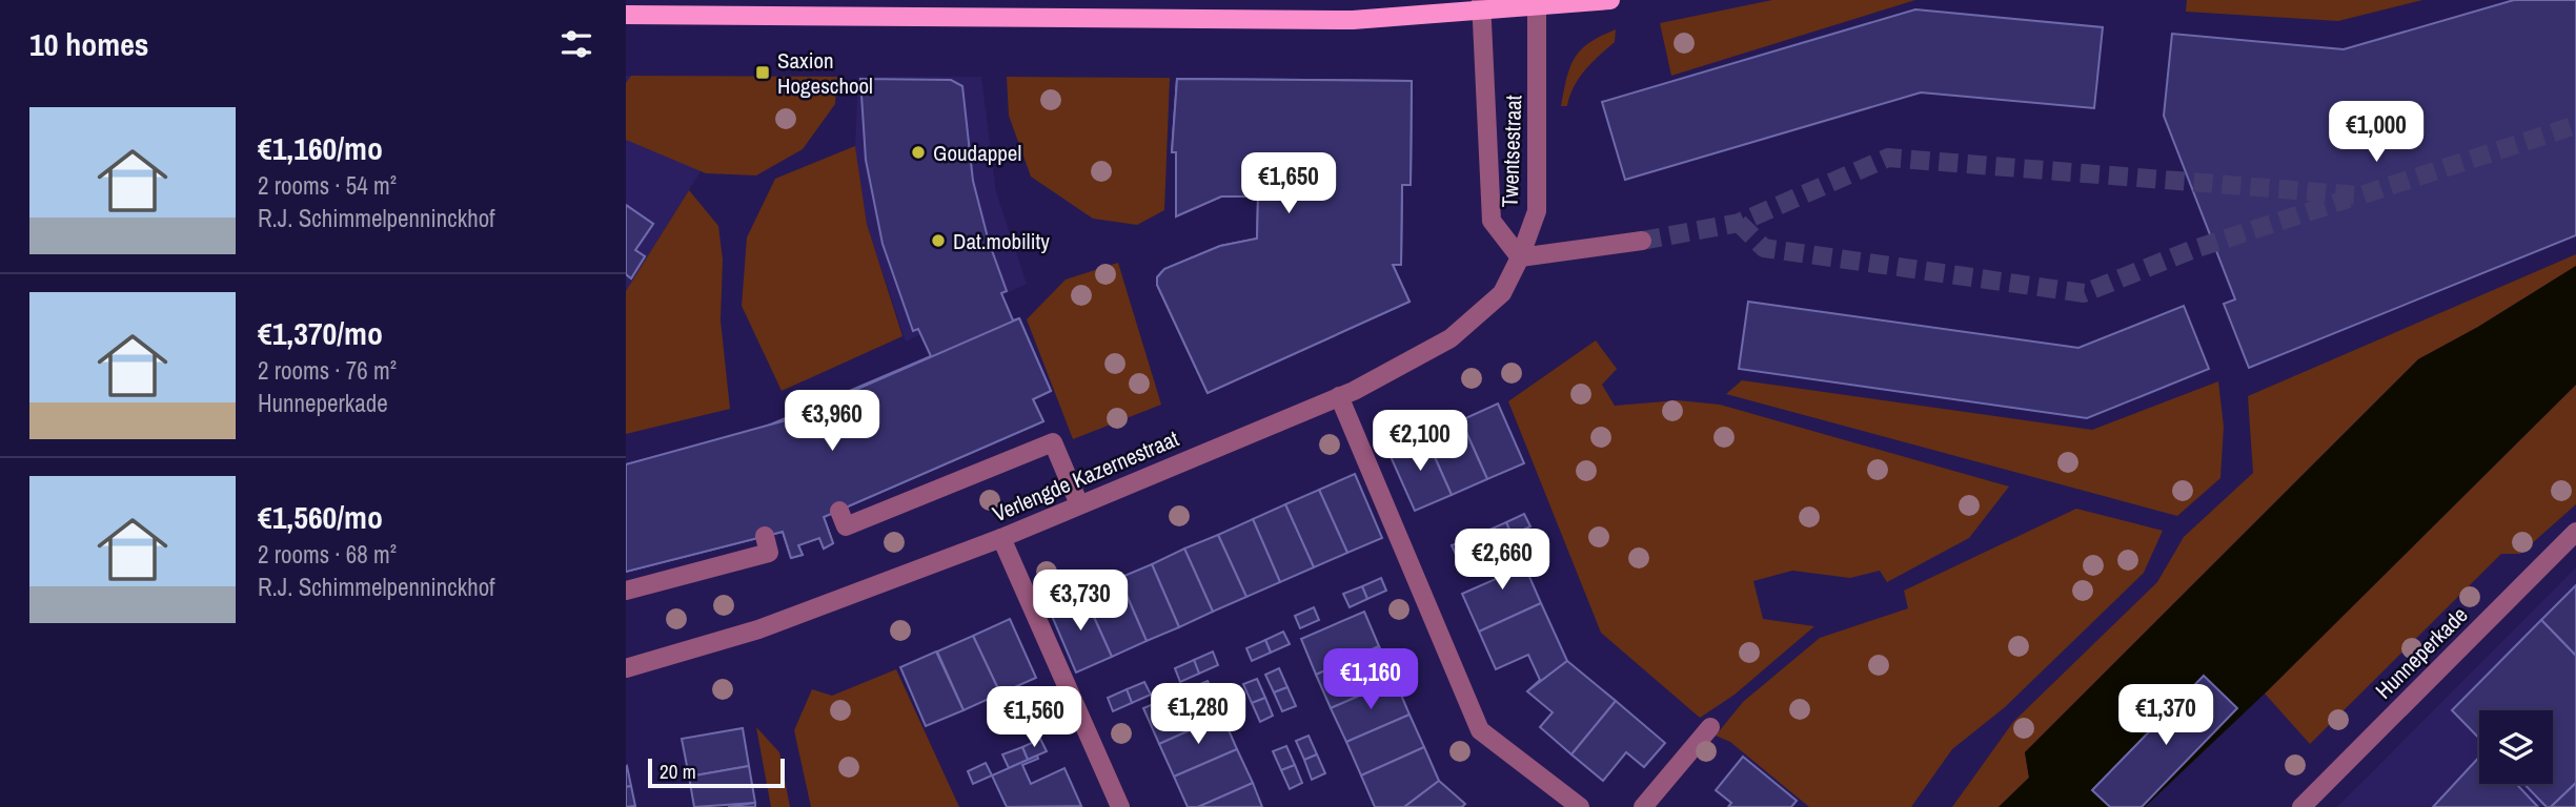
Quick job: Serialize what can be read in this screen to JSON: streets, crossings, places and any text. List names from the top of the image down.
{
  "streets": {
    "street": ["Twentsestraat", "Verlengde Kazernestraat", "Hunneperkade"]
  },
  "crossings": [
    ["Twentsestraat", "Verlengde Kazernestraat"]
  ],
  "places": {
    "transit": ["Saxion Hogeschool"],
    "other": ["Goudappel", "Dat.mobility"]
  },
  "scale_bar": "20 m",
  "page": {
    "heading": "10 homes",
    "list": [
      {
        "name": "€1,160/mo",
        "note": "2 rooms · 54 m² · R.J. Schimmelpenninckhof"
      },
      {
        "name": "€1,370/mo",
        "note": "2 rooms · 76 m² · Hunneperkade"
      },
      {
        "name": "€1,560/mo",
        "note": "2 rooms · 68 m² · R.J. Schimmelpenninckhof"
      }
    ],
    "price": [
      "€1,000",
      "€1,650",
      "€3,960",
      "€2,100",
      "€2,660",
      "€3,730",
      "€1,160",
      "€1,280",
      "€1,370",
      "€1,560"
    ],
    "scale": "20 m"
  }
}
